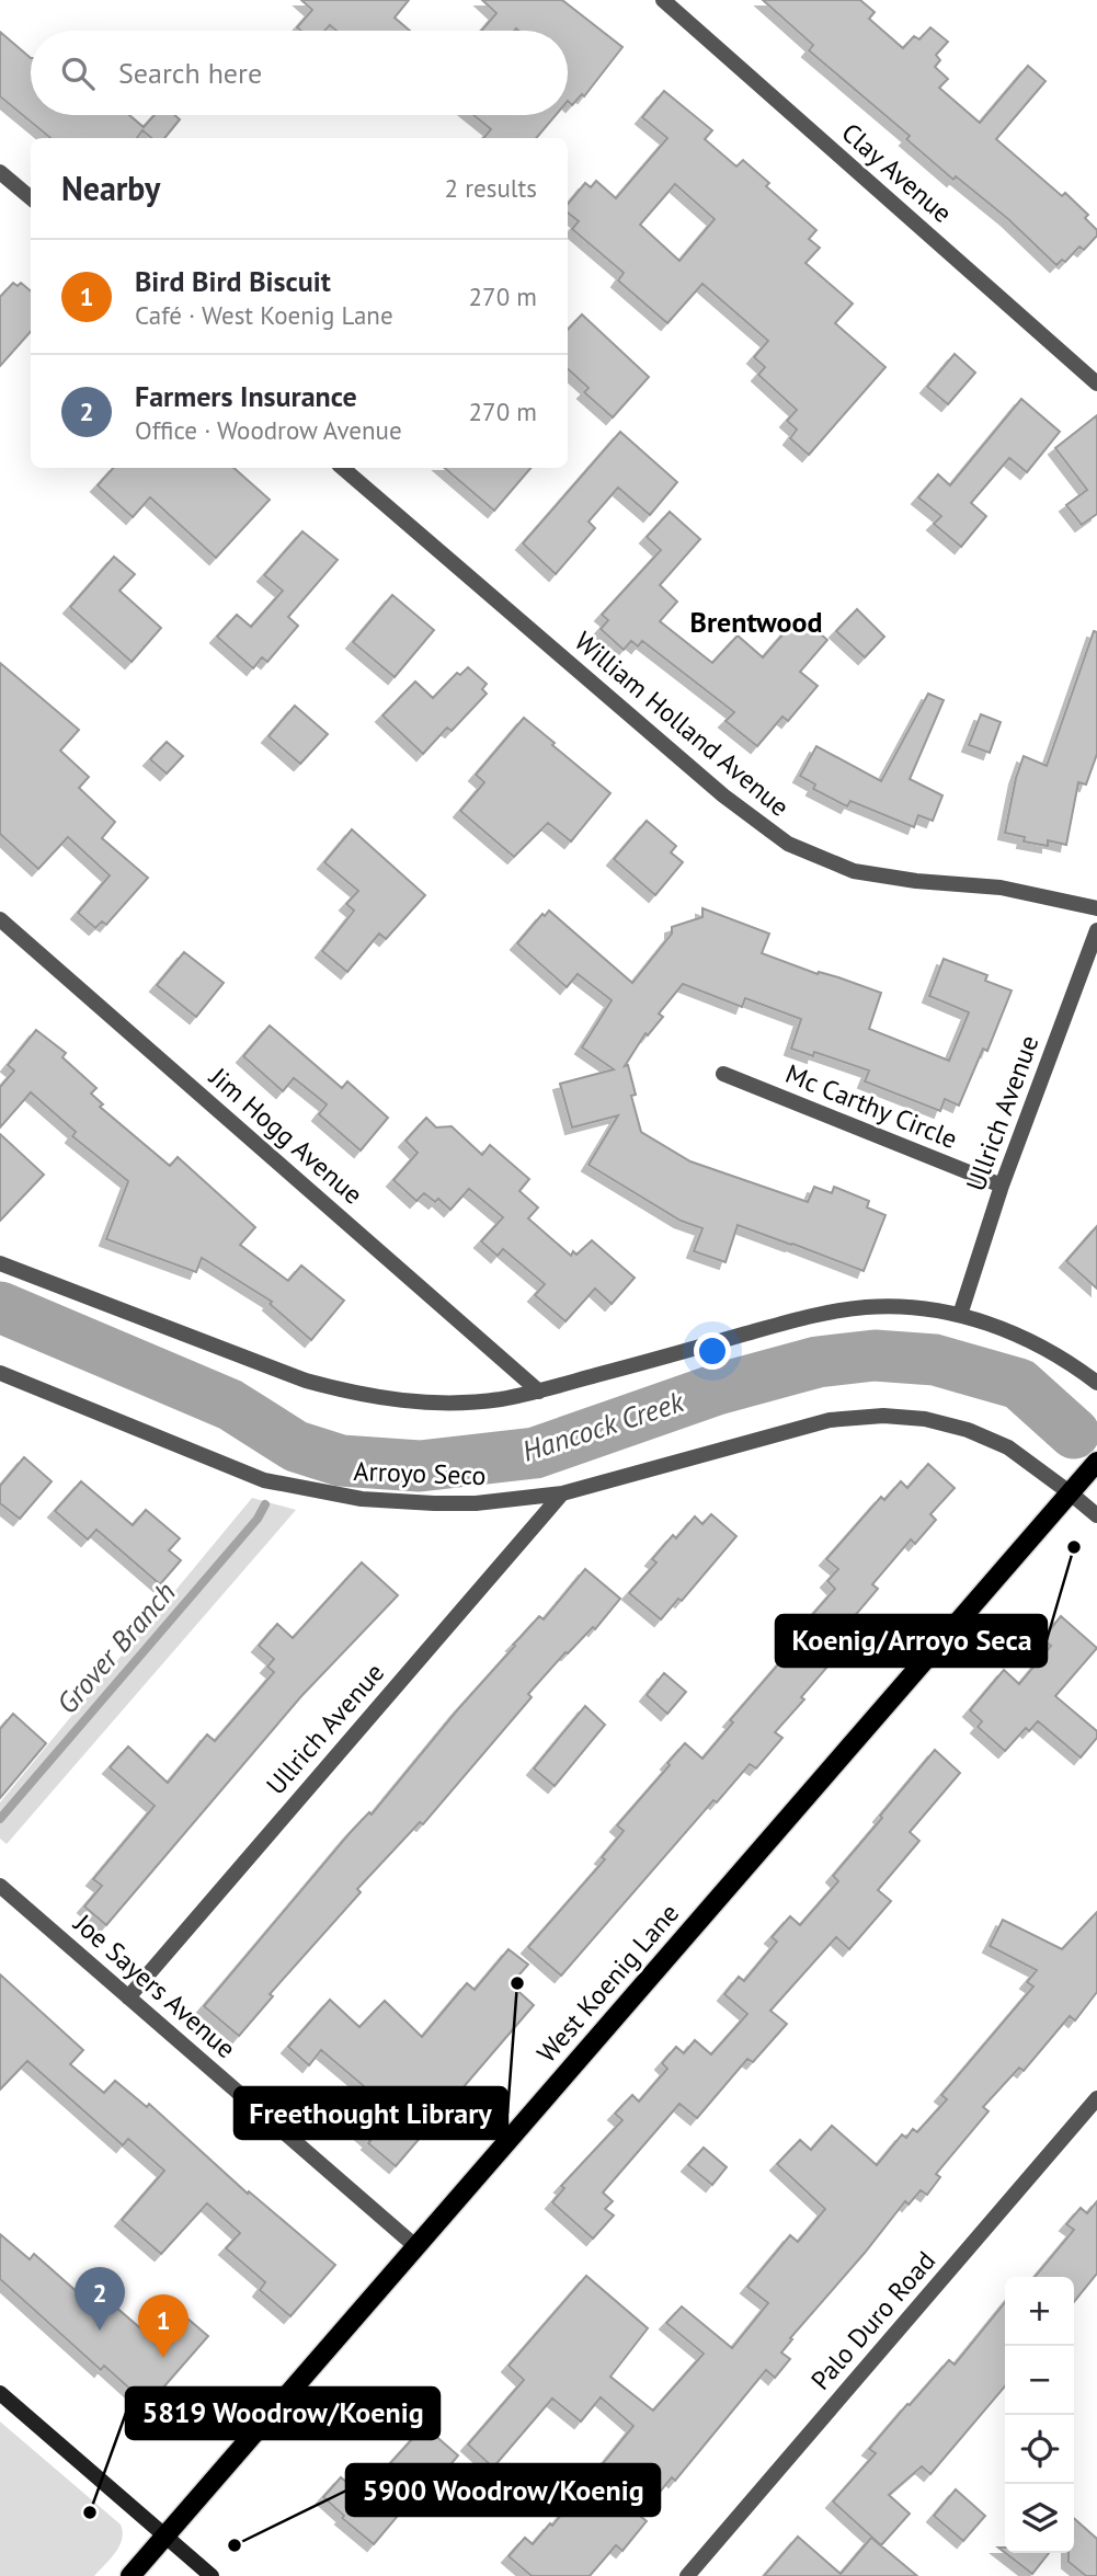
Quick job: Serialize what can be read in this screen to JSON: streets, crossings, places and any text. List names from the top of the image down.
{
  "streets": {
    "main road": ["West Koenig Lane"],
    "street": [
      "Clay Avenue",
      "William Holland Avenue",
      "Mc Carthy Circle",
      "Ullrich Avenue",
      "Jim Hogg Avenue",
      "Arroyo Seco",
      "Joe Sayers Avenue",
      "Palo Duro Road"
    ]
  },
  "crossings": [
    ["Mc Carthy Circle", "Ullrich Avenue"],
    ["Ullrich Avenue", "Arroyo Seco"],
    ["Ullrich Avenue", "Joe Sayers Avenue"],
    ["Arroyo Seco", "West Koenig Lane"],
    ["West Koenig Lane", "Joe Sayers Avenue"]
  ],
  "districts": ["Brentwood"],
  "water": ["Hancock Creek", "Grover Branch"],
  "places": [
    "Koenig/Arroyo Seca",
    "Freethought Library",
    "5819 Woodrow/Koenig",
    "5900 Woodrow/Koenig"
  ],
  "page": {
    "search": "Search here",
    "heading": ["Nearby", "2 results"],
    "list": [
      {
        "mark": "1",
        "name": "Bird Bird Biscuit",
        "note": "Café · West Koenig Lane",
        "value": "270 m"
      },
      {
        "mark": "2",
        "name": "Farmers Insurance",
        "note": "Office · Woodrow Avenue",
        "value": "270 m"
      }
    ],
    "pins": ["2", "1"],
    "map_buttons": ["+", "−"]
  }
}
